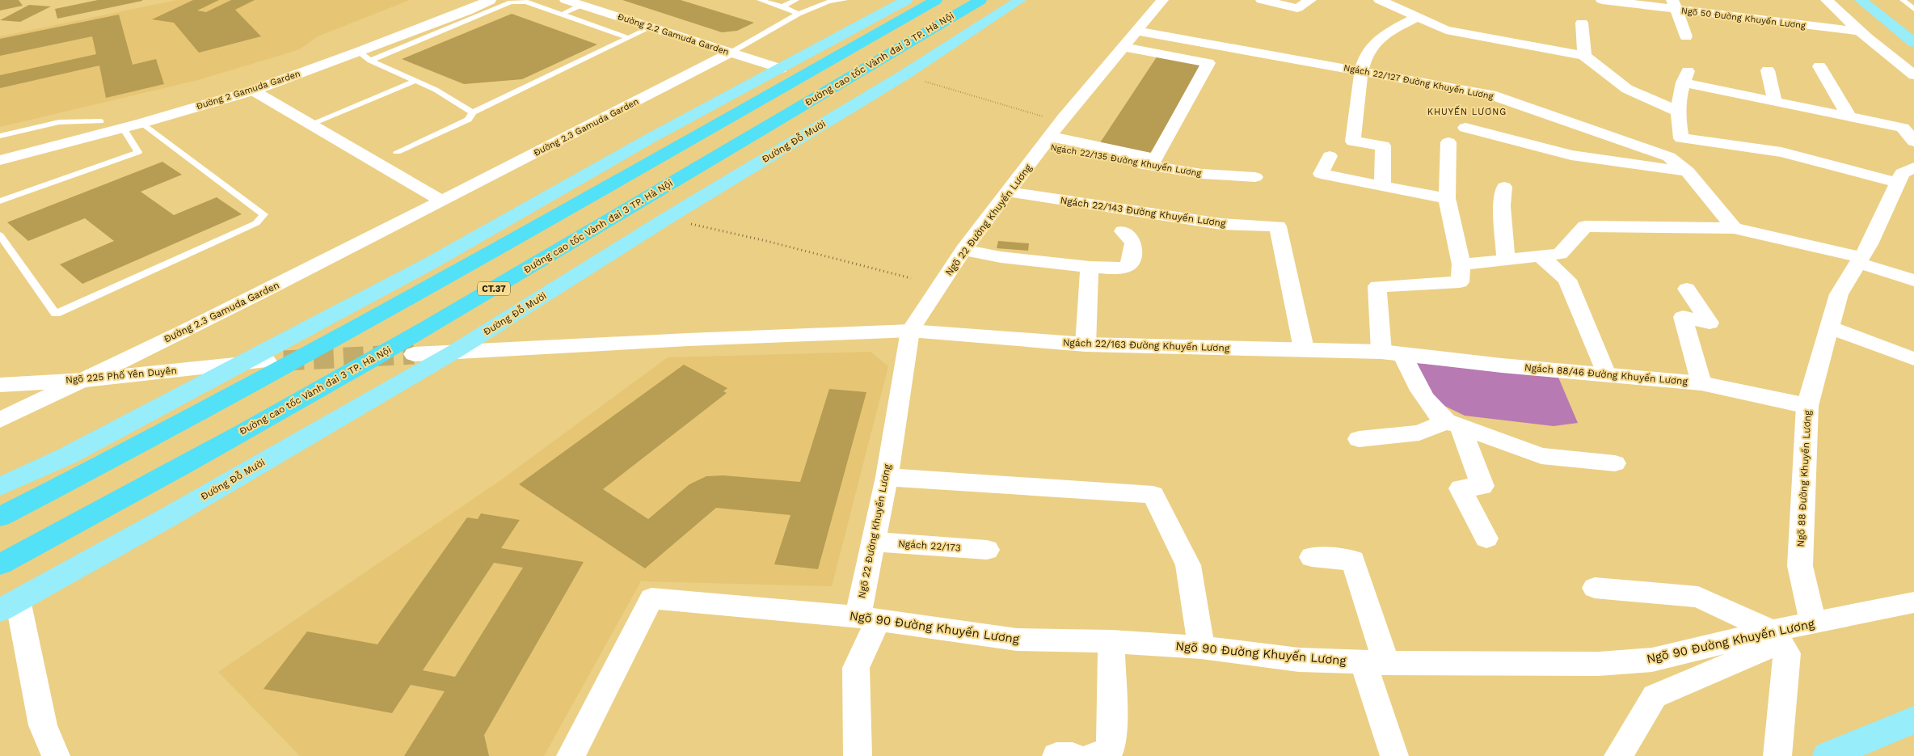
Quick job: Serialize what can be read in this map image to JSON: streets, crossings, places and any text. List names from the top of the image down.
{
  "streets": {
    "highway": ["Đường cao tốc Vành đai 3 TP. Hà Nội", "CT.37"],
    "main road": ["Đường Đỗ Mười"],
    "street": [
      "Ngõ 50 Đường Khuyến Lương",
      "Đường 2.2 Gamuda Garden",
      "Ngách 22/127 Đường Khuyến Lương",
      "Đường 2 Gamuda Garden",
      "Đường 2.3 Gamuda Garden",
      "Ngách 22/135 Đường Khuyến Lương",
      "Ngách 22/143 Đường Khuyến Lương",
      "Ngõ 22 Đường Khuyến Lương",
      "Ngách 22/163 Đường Khuyến Lương",
      "Ngách 88/46 Đường Khuyến Lương",
      "Ngõ 225 Phố Yên Duyên",
      "Ngõ 88 Đường Khuyến Lương",
      "Ngách 22/173",
      "Ngõ 90 Đường Khuyến Lương"
    ]
  },
  "crossings": [
    ["Đường 2.2 Gamuda Garden", "Đường 2.3 Gamuda Garden"],
    ["Ngách 22/127 Đường Khuyến Lương", "Ngõ 22 Đường Khuyến Lương"],
    ["Đường 2.3 Gamuda Garden", "Ngõ 225 Phố Yên Duyên"],
    ["Đường Đỗ Mười", "Ngách 22/163 Đường Khuyến Lương"],
    ["Ngách 22/135 Đường Khuyến Lương", "Ngõ 22 Đường Khuyến Lương"],
    ["Ngách 22/143 Đường Khuyến Lương", "Ngõ 22 Đường Khuyến Lương"],
    ["Ngõ 22 Đường Khuyến Lương", "Ngách 22/163 Đường Khuyến Lương"],
    ["Ngõ 22 Đường Khuyến Lương", "Ngách 22/173"],
    ["Ngõ 22 Đường Khuyến Lương", "Ngõ 90 Đường Khuyến Lương"],
    ["Ngách 22/163 Đường Khuyến Lương", "Ngách 88/46 Đường Khuyến Lương"],
    ["Ngách 88/46 Đường Khuyến Lương", "Ngõ 88 Đường Khuyến Lương"],
    ["Ngõ 88 Đường Khuyến Lương", "Ngõ 90 Đường Khuyến Lương"]
  ],
  "districts": ["KHUYẾN LƯƠNG"]
}
